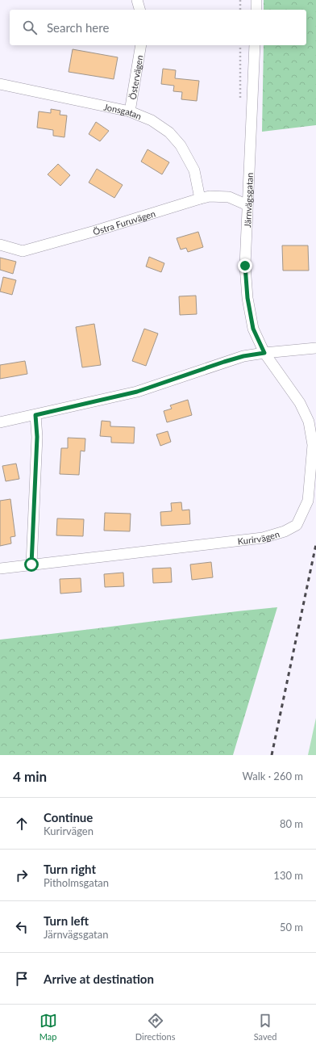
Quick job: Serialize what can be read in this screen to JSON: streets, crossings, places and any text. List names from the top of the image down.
{
  "streets": {
    "street": [
      "Östervägen",
      "Jonsgatan",
      "Järnvägsgatan",
      "Östra Furuvägen",
      "Kurirvägen"
    ]
  },
  "crossings": [
    ["Östervägen", "Jonsgatan"],
    ["Jonsgatan", "Östra Furuvägen"],
    ["Järnvägsgatan", "Östra Furuvägen"],
    ["Järnvägsgatan", "Kurirvägen"]
  ],
  "page": {
    "search": "Search here",
    "heading": ["4 min", "Walk · 260 m"],
    "list": [
      ["Continue", "Kurirvägen", "80 m"],
      ["Turn right", "Pitholmsgatan", "130 m"],
      ["Turn left", "Järnvägsgatan", "50 m"],
      "Arrive at destination"
    ],
    "nav": ["Map", "Directions", "Saved"]
  }
}
